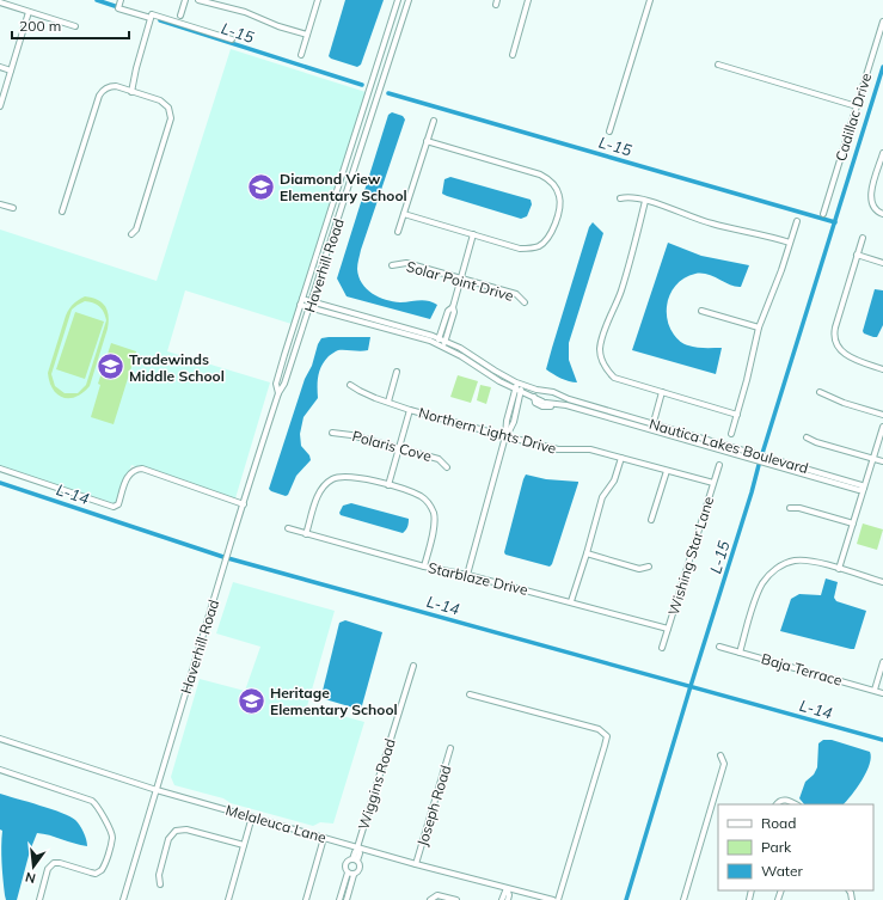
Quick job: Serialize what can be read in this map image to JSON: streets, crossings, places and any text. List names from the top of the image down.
{
  "streets": {
    "street": [
      "Cadillac Drive",
      "Haverhill Road",
      "Solar Point Drive",
      "Northern Lights Drive",
      "Polaris Cove",
      "Nautica Lakes Boulevard",
      "Wishing Star Lane",
      "Starblaze Drive",
      "Baja Terrace",
      "Wiggins Road",
      "Joseph Road",
      "Melaleuca Lane"
    ]
  },
  "crossings": [
    ["Haverhill Road", "Nautica Lakes Boulevard"],
    ["Haverhill Road", "Melaleuca Lane"],
    ["Northern Lights Drive", "Wishing Star Lane"],
    ["Wishing Star Lane", "Starblaze Drive"],
    ["Wiggins Road", "Melaleuca Lane"],
    ["Joseph Road", "Melaleuca Lane"]
  ],
  "water": ["L-15", "L-14"],
  "places": {
    "school or university": ["Diamond View Elementary School", "Tradewinds Middle School", "Heritage Elementary School"]
  },
  "legend": ["Road", "Park", "Water"],
  "scale_bar": "200 m",
  "north": "bottom"
}
